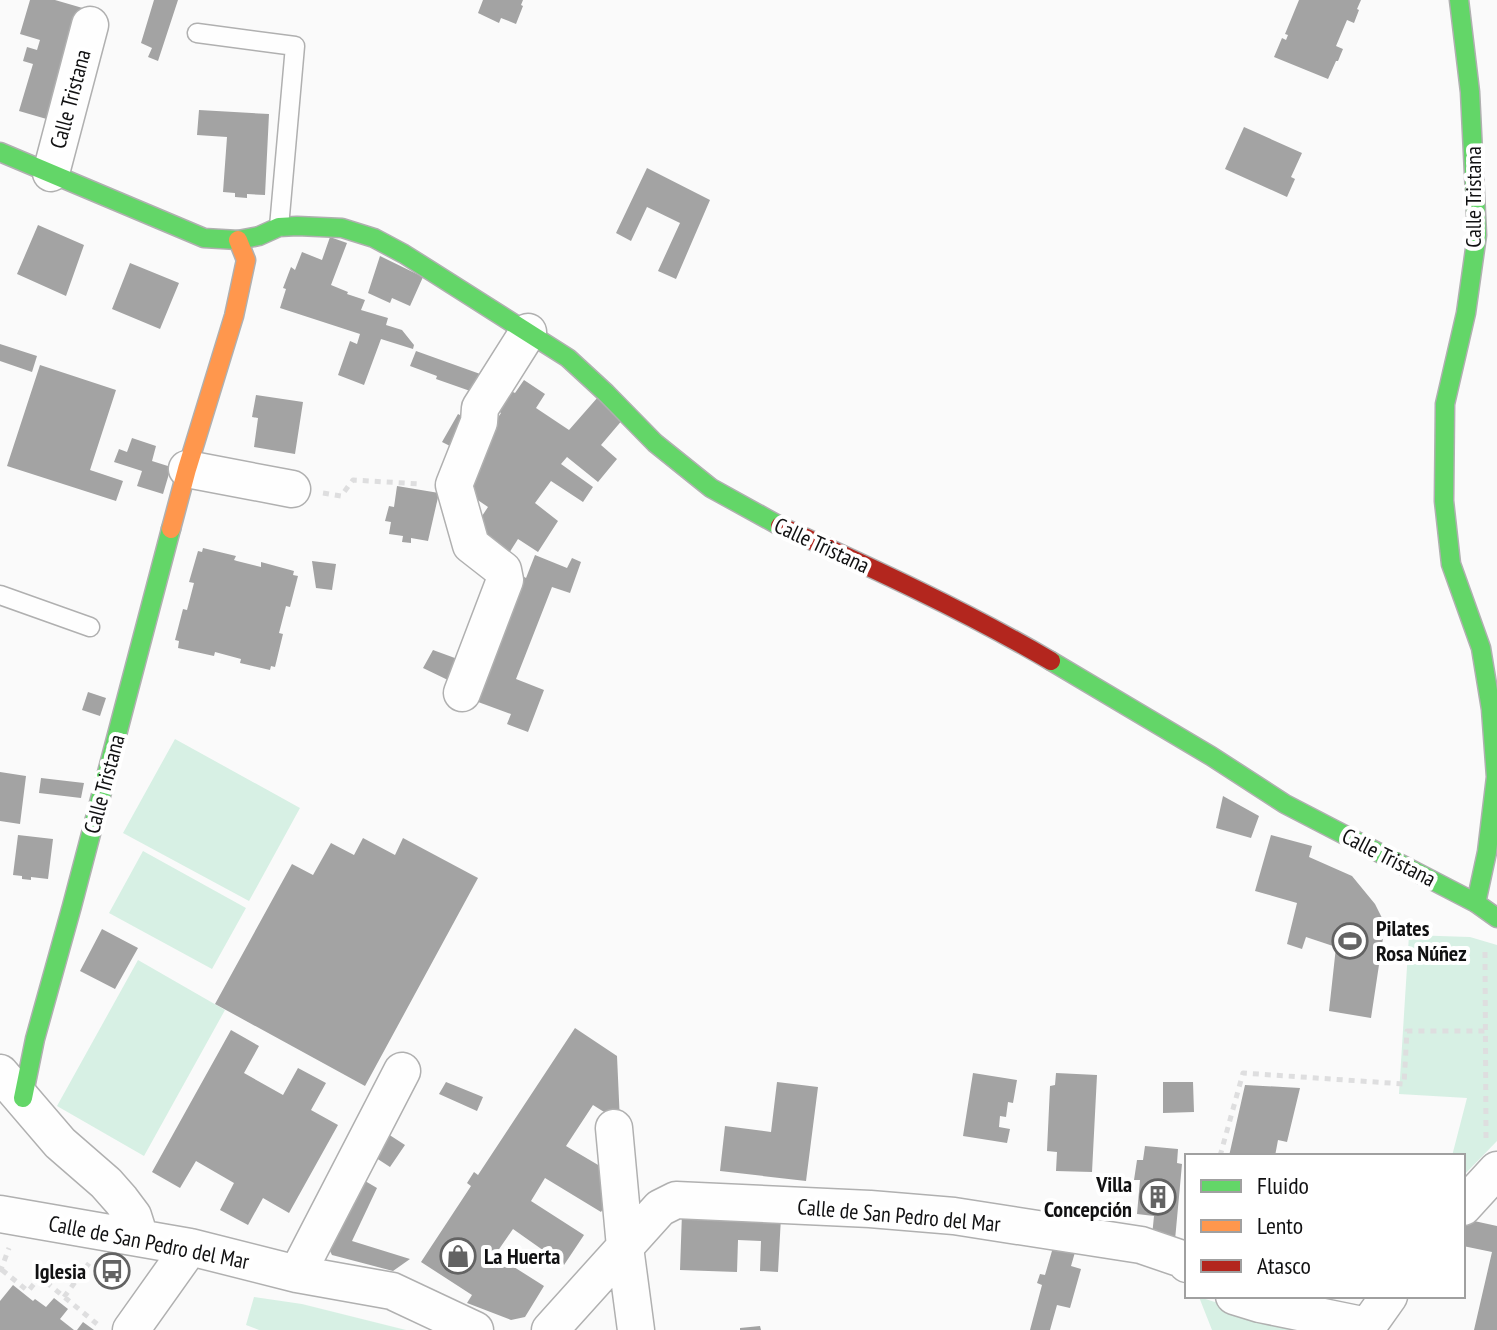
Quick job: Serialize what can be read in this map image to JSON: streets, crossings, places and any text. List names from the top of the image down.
{
  "streets": {
    "street": ["Calle Tristana", "Calle de San Pedro del Mar"]
  },
  "crossings": [
    ["Calle Tristana", "Calle de San Pedro del Mar"]
  ],
  "places": {
    "sports": ["Pilates Rosa Núñez"],
    "building": ["Villa Concepción"],
    "shop": ["La Huerta"],
    "bus stop": ["Iglesia"]
  },
  "legend": ["Fluido", "Lento", "Atasco"]
}
